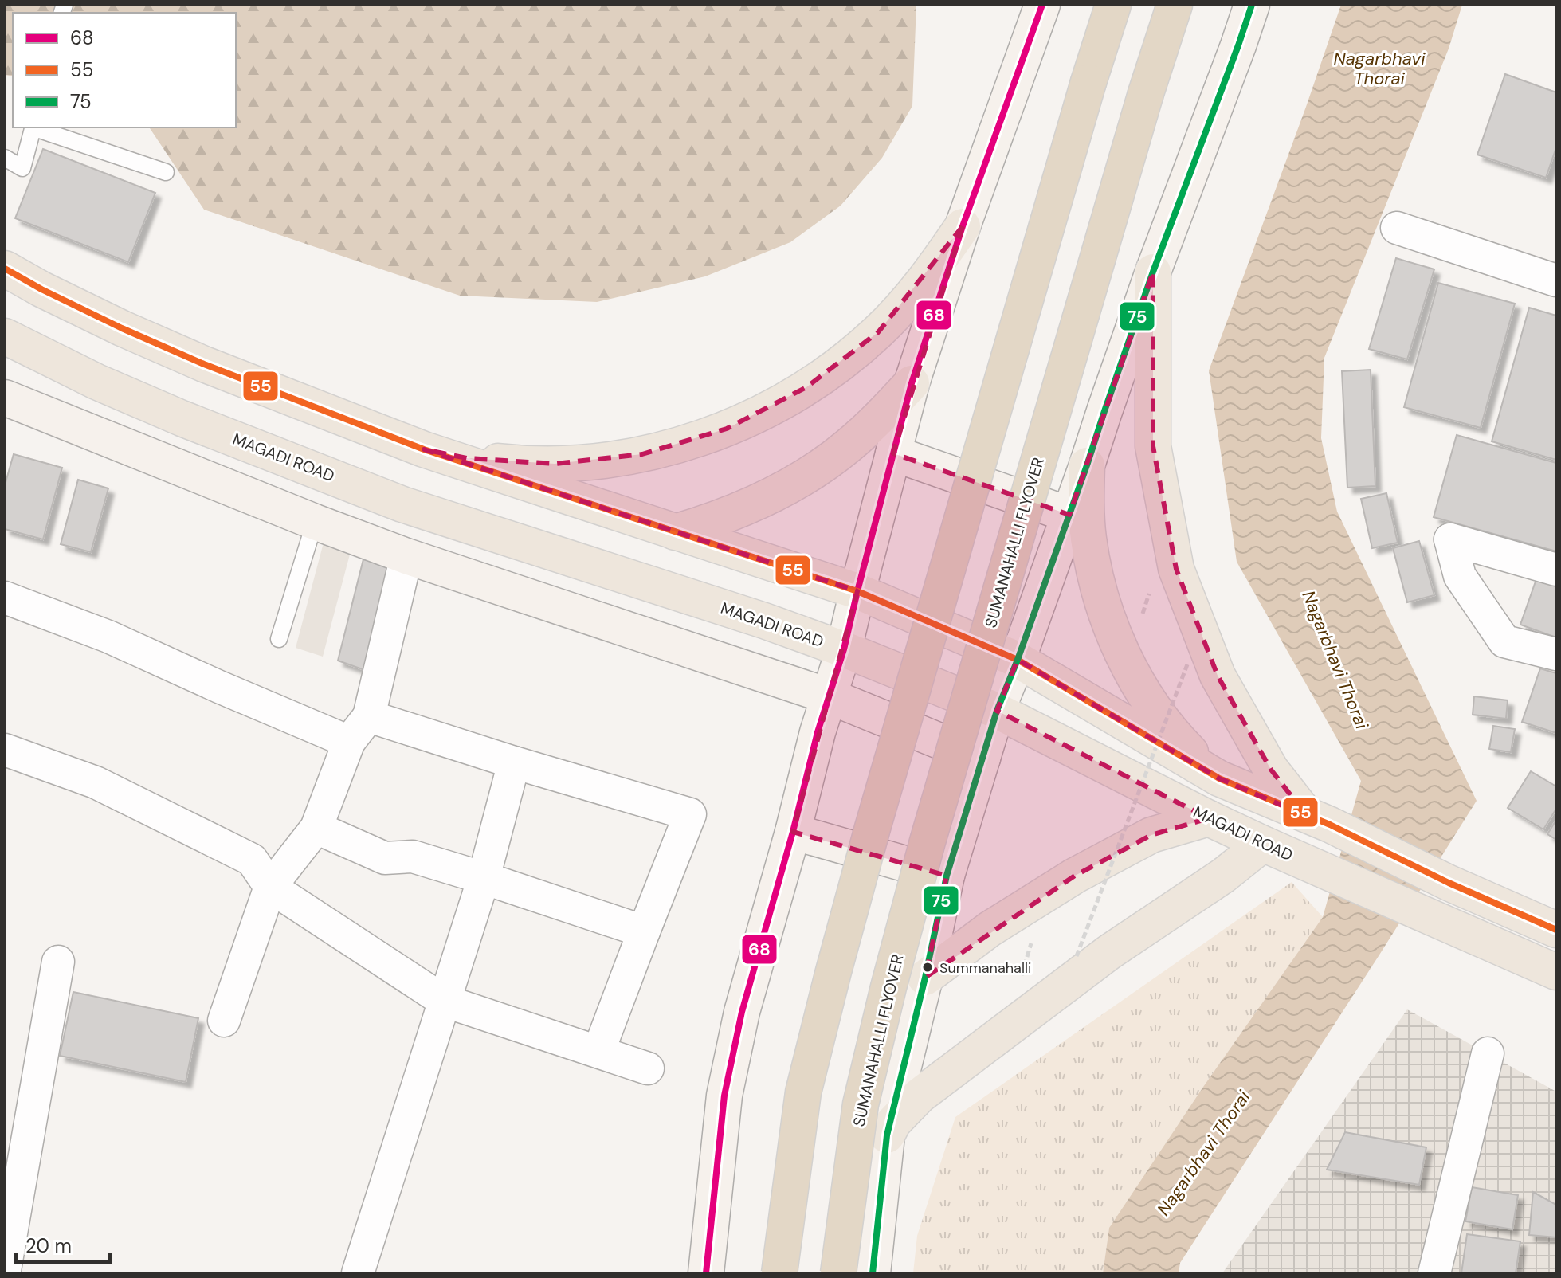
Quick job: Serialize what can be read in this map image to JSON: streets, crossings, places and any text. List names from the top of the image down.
{
  "streets": {
    "highway": ["SUMANAHALLI FLYOVER"],
    "main road": ["MAGADI ROAD"]
  },
  "water": ["Nagarbhavi Thorai"],
  "places": ["Summanahalli"],
  "lines": ["transit line 68", "transit line 75", "transit line 55"],
  "legend": ["68", "55", "75"],
  "scale_bar": "20 m"
}
